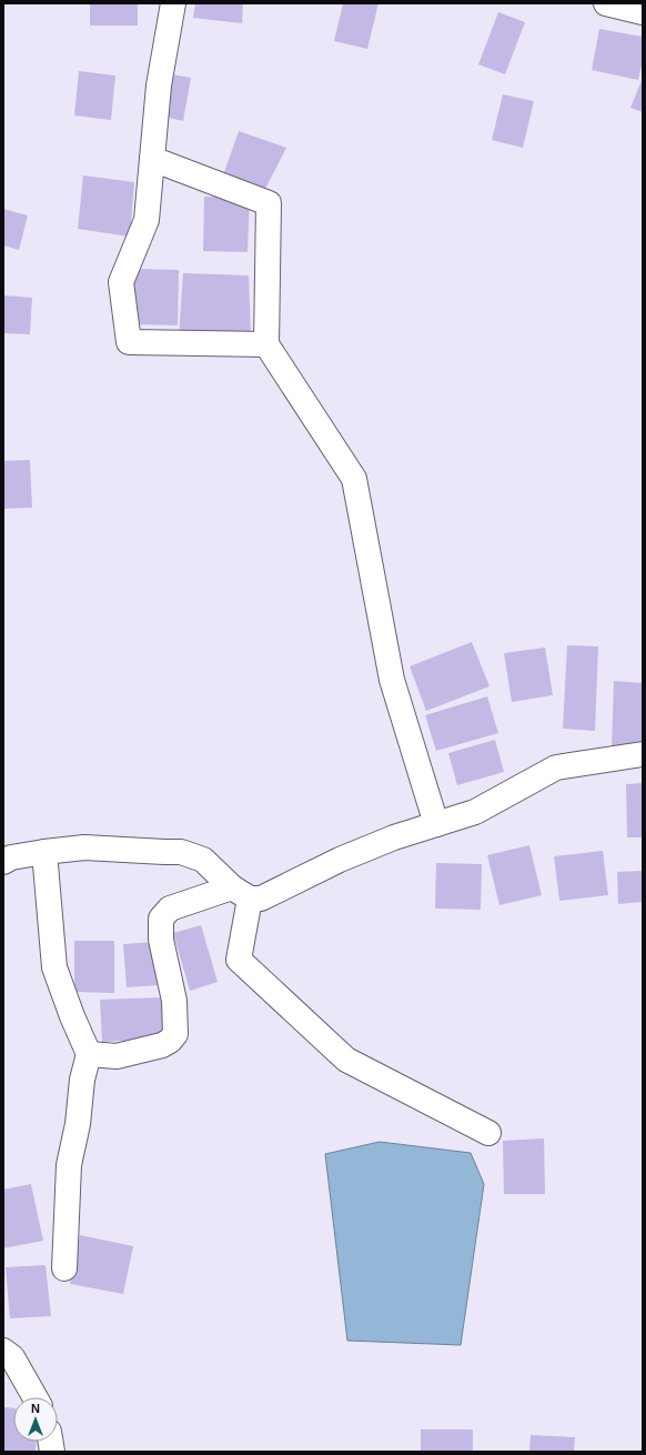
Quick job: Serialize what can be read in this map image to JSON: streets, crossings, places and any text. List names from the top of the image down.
{
  "north": "top"
}
